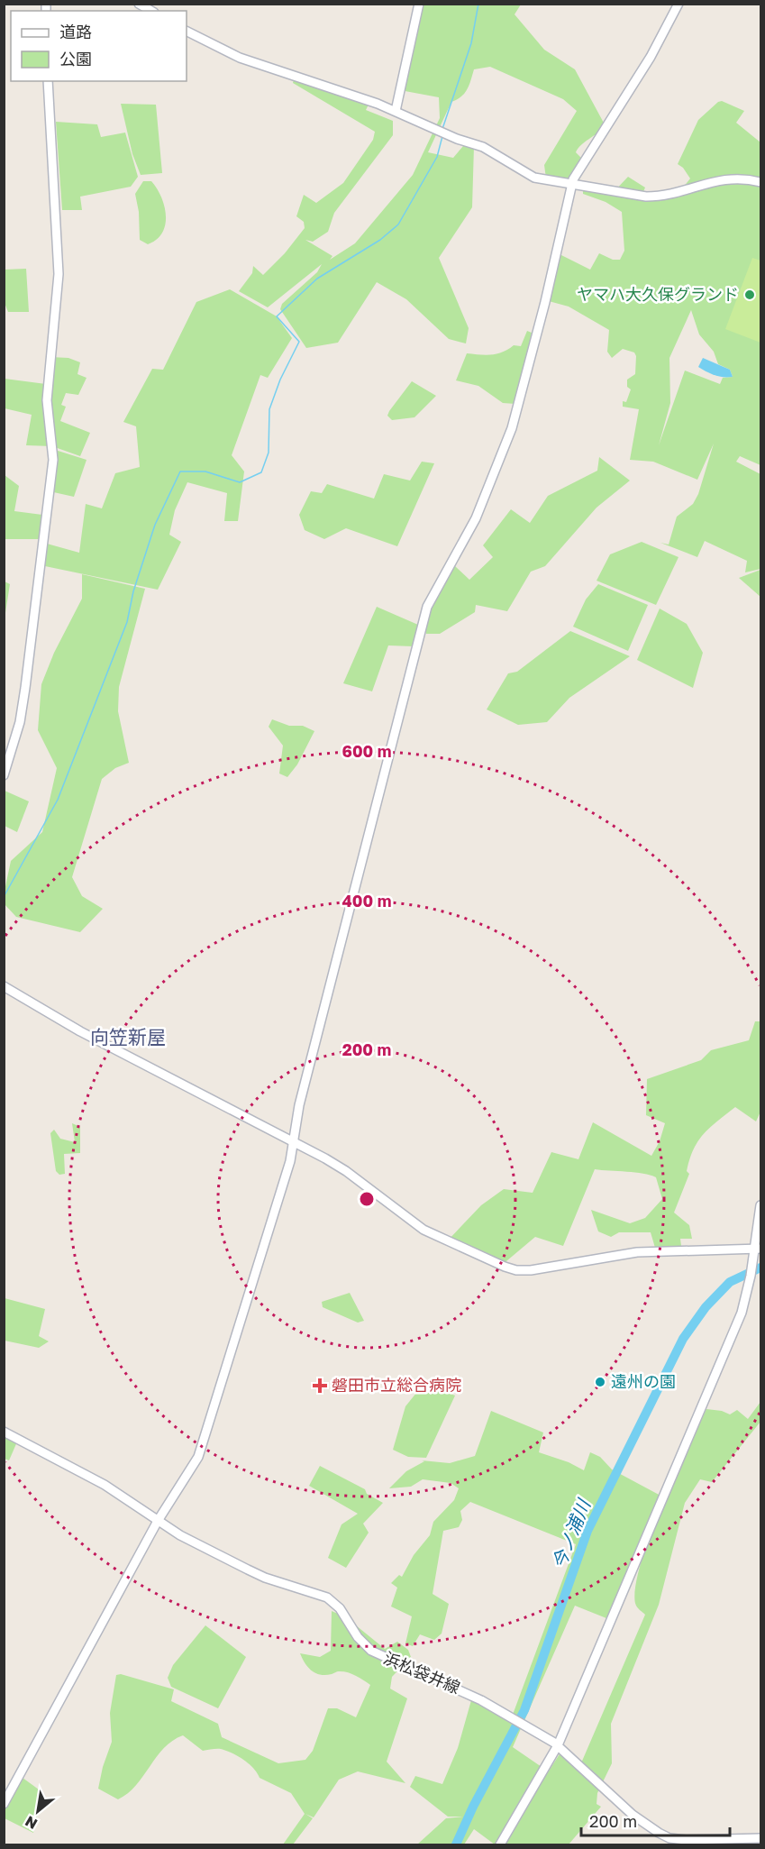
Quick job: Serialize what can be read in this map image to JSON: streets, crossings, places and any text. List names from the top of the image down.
{
  "streets": {
    "street": ["浜松袋井線"]
  },
  "districts": ["向笠新屋"],
  "water": ["今ノ浦川"],
  "places": {
    "other": ["ヤマハ大久保グランド", "遠州の園"],
    "health": ["磐田市立総合病院"]
  },
  "legend": ["道路", "公園"],
  "scale_bar": "200 m",
  "north": "bottom left",
  "rings": ["600 m", "400 m", "200 m"]
}
